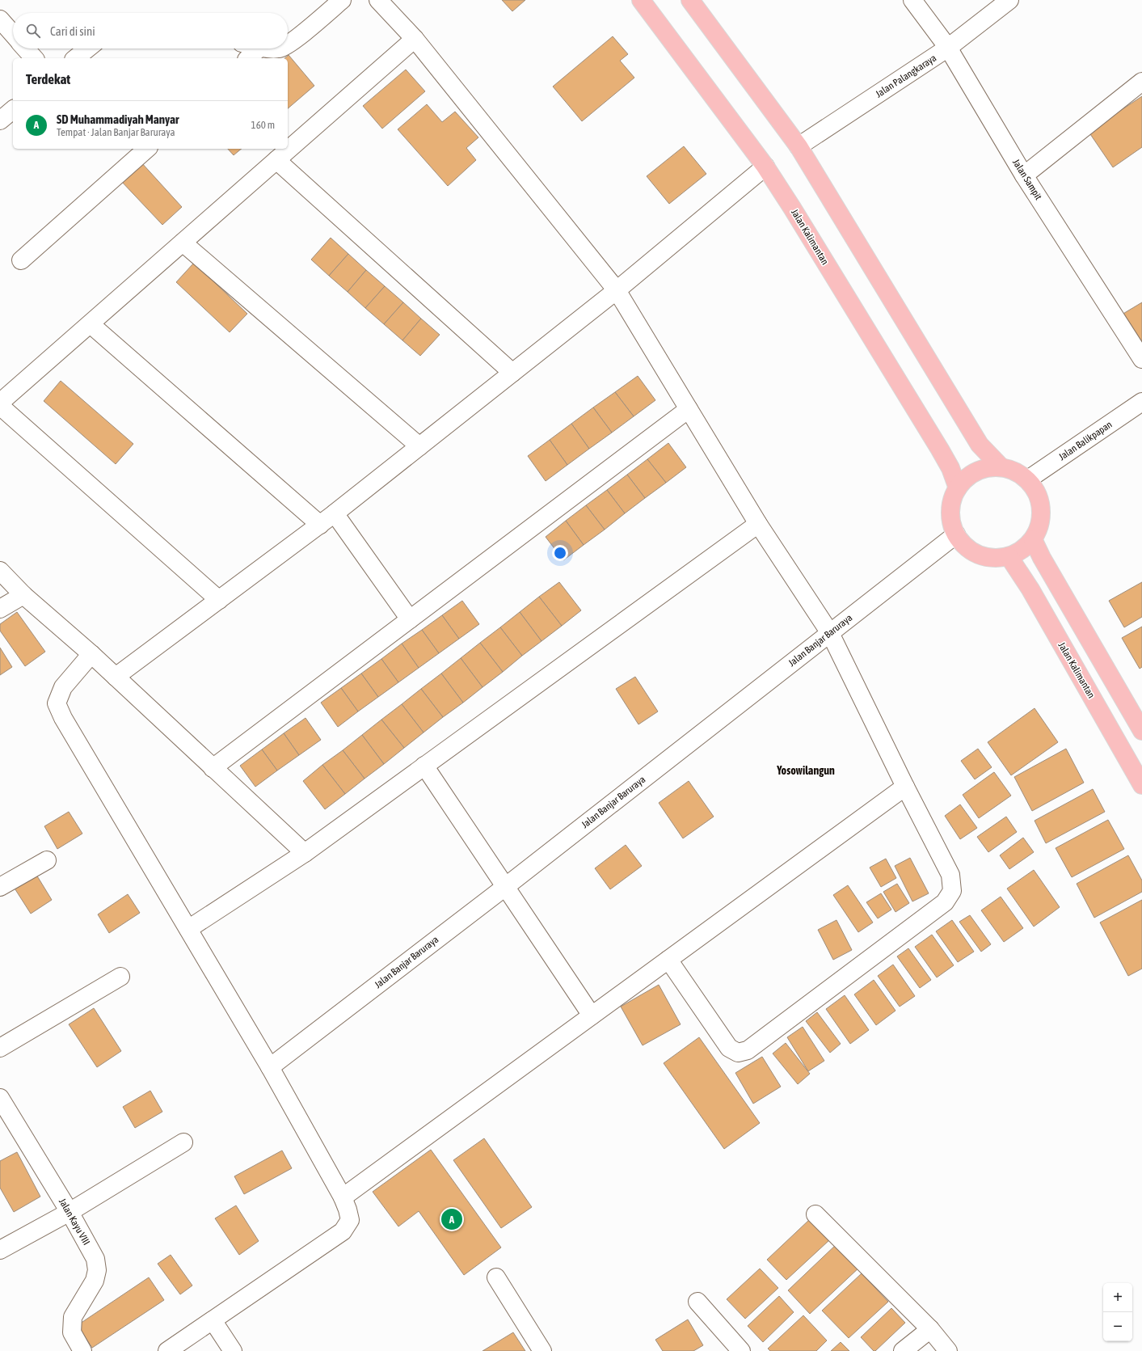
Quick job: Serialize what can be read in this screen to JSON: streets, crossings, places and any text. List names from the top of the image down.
{
  "streets": {
    "main road": ["Jalan Kalimantan"],
    "street": [
      "Jalan Palangkaraya",
      "Jalan Sampit",
      "Jalan Balikpapan",
      "Jalan Banjar Baruraya",
      "Jalan Kayu VIII"
    ]
  },
  "crossings": [
    ["Jalan Palangkaraya", "Jalan Sampit"],
    ["Jalan Kalimantan", "Jalan Balikpapan"],
    ["Jalan Kalimantan", "Jalan Banjar Baruraya"],
    ["Jalan Balikpapan", "Jalan Banjar Baruraya"]
  ],
  "districts": ["Yosowilangun"],
  "page": {
    "search": "Cari di sini",
    "heading": "Terdekat",
    "list": [
      {
        "mark": "A",
        "name": "SD Muhammadiyah Manyar",
        "note": "Tempat · Jalan Banjar Baruraya",
        "value": "160 m"
      }
    ],
    "pins": "A",
    "map_buttons": ["+", "−"]
  }
}
